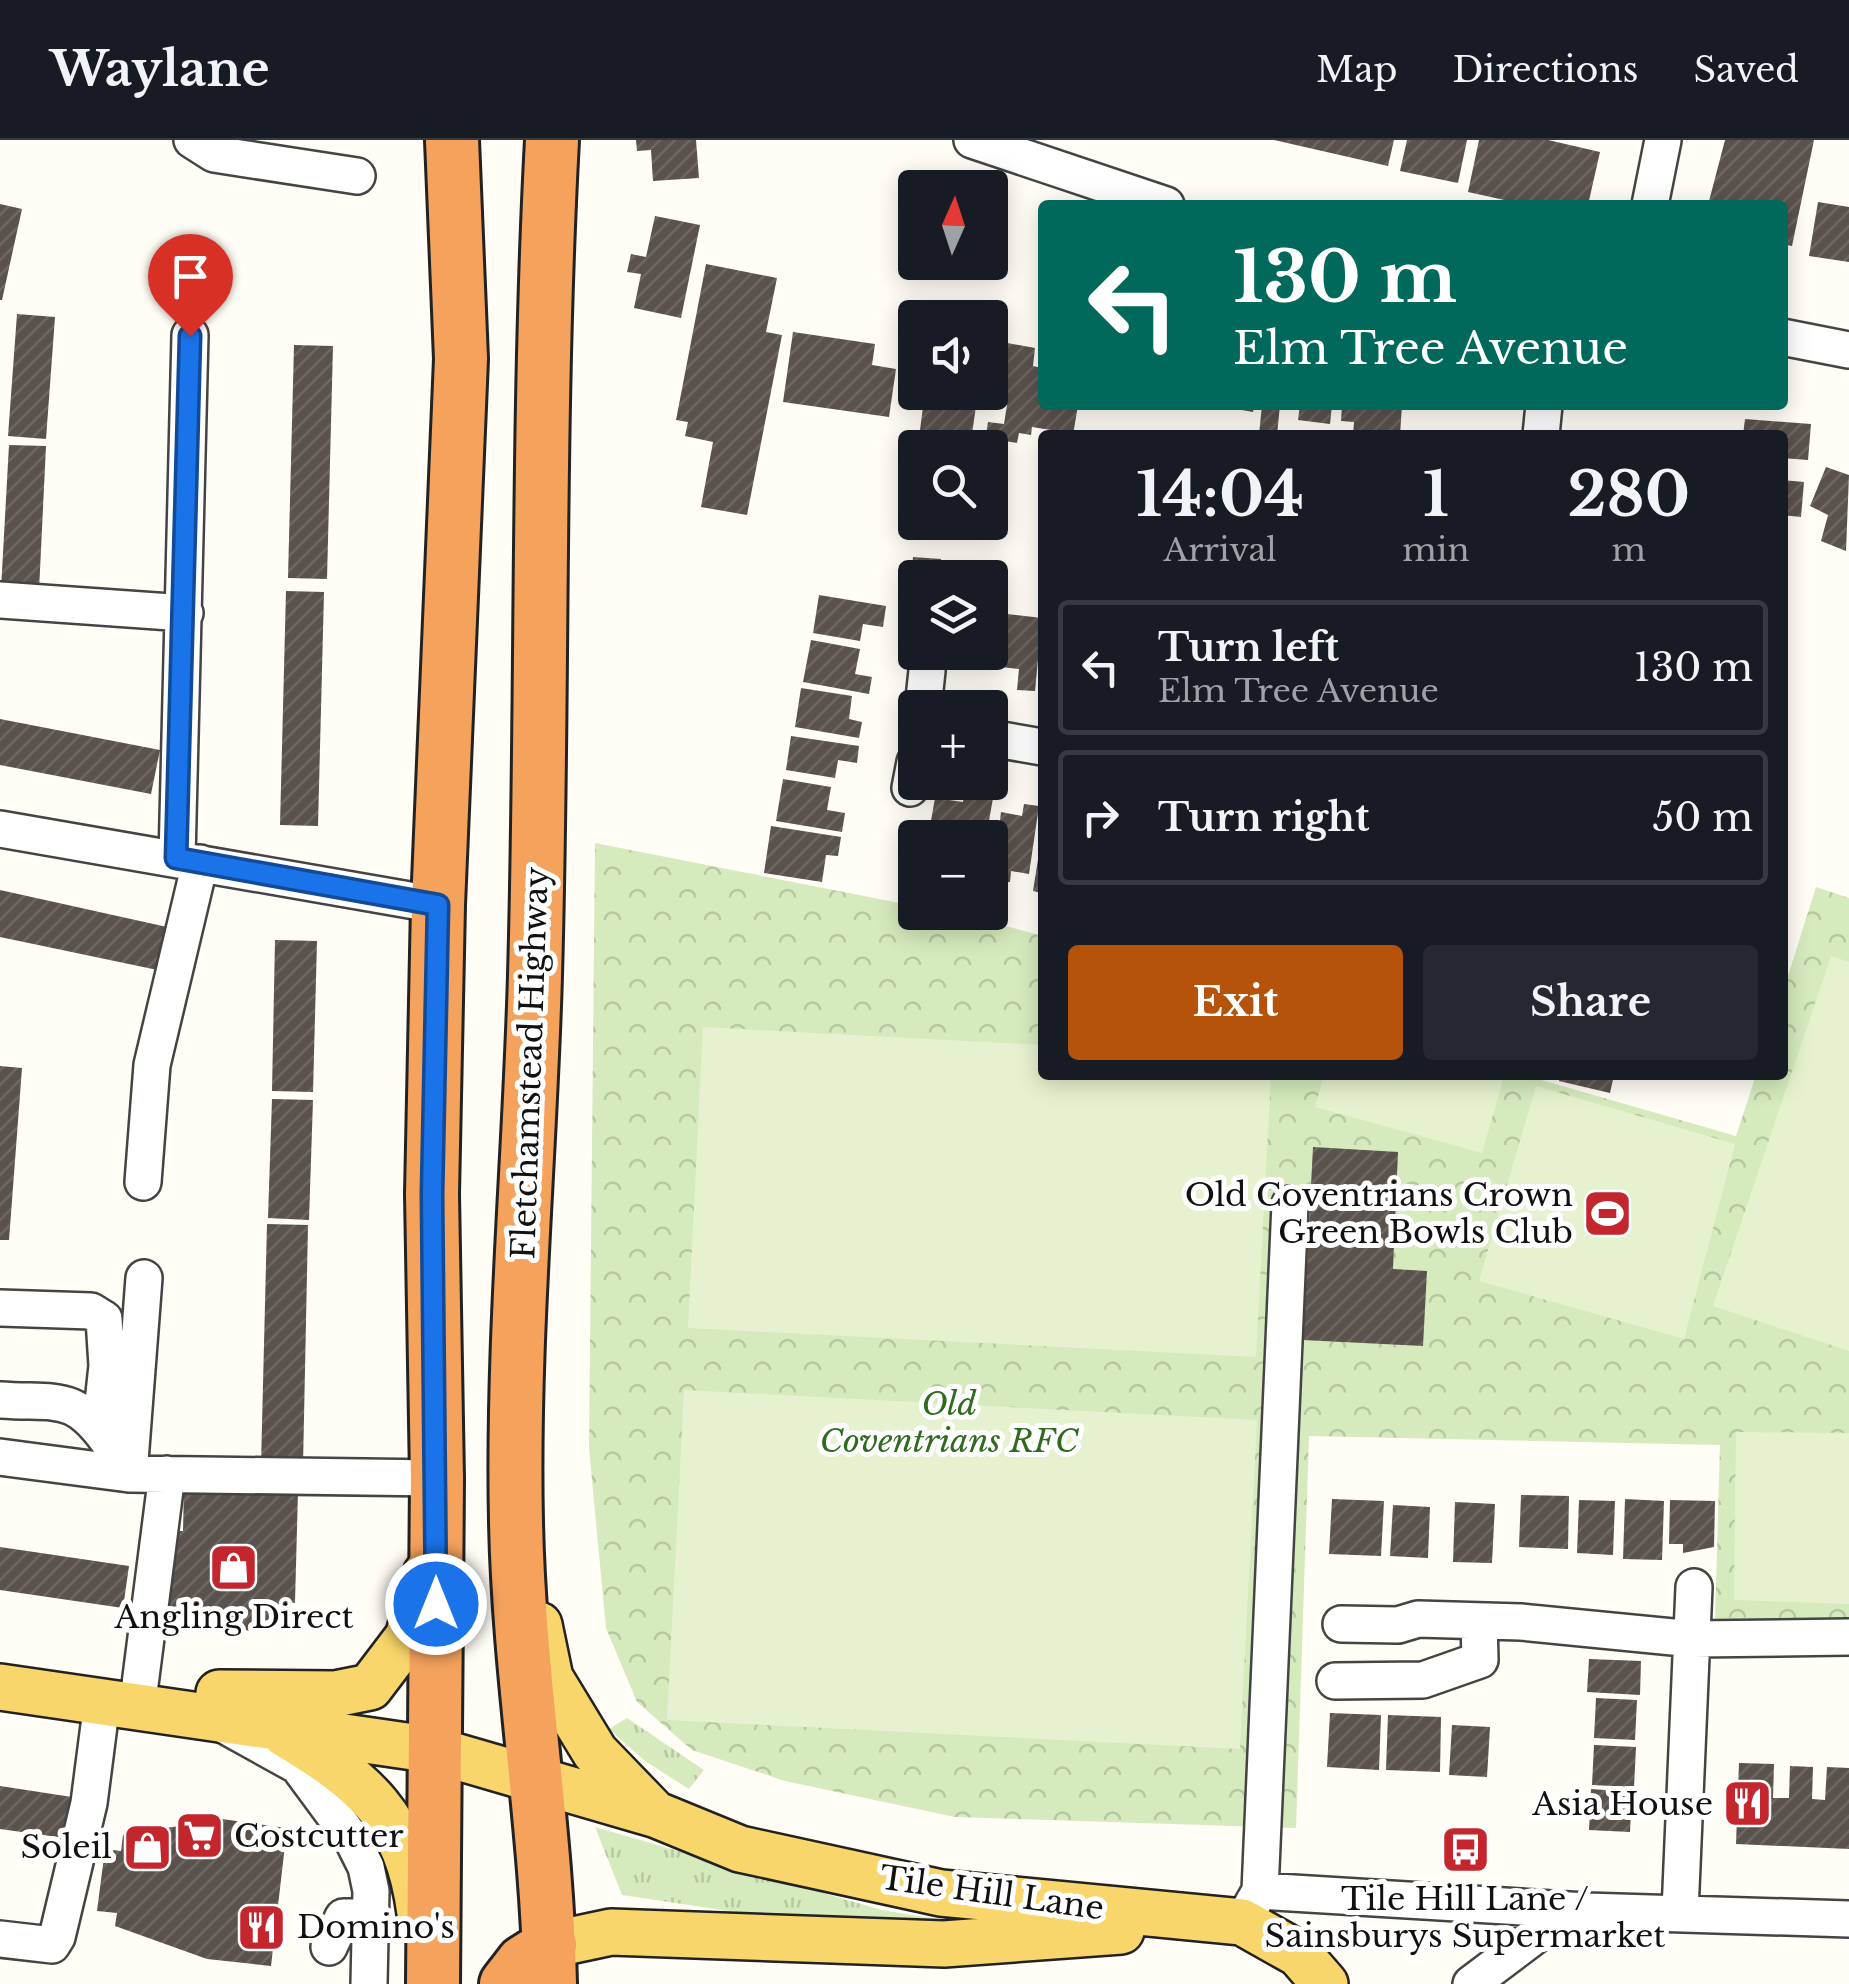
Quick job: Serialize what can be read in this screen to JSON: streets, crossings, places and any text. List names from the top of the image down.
{
  "streets": {
    "highway": ["Fletchamstead Highway"],
    "main road": ["Tile Hill Lane"]
  },
  "crossings": [
    ["Fletchamstead Highway", "Tile Hill Lane"]
  ],
  "parks": ["Old Coventrians RFC"],
  "places": {
    "sports": ["Old Coventrians Crown Green Bowls Club"],
    "shop": ["Angling Direct", "Soleil"],
    "restaurant": ["Asia House", "Domino's"],
    "supermarket": ["Costcutter"],
    "bus stop": ["Tile Hill Lane / Sainsburys Supermarket"]
  },
  "north": "top",
  "page": {
    "header": "Waylane",
    "nav": ["Map", "Directions", "Saved"],
    "map_buttons": ["+", "−"],
    "turn": ["130 m", "Elm Tree Avenue"],
    "eta": [
      "14:04",
      "Arrival",
      "1",
      "min",
      "280",
      "m"
    ],
    "list": [
      {
        "name": "Turn left",
        "note": "Elm Tree Avenue",
        "value": "130 m"
      },
      {
        "name": "Turn right",
        "value": "50 m"
      }
    ],
    "buttons": ["Exit", "Share"]
  }
}
